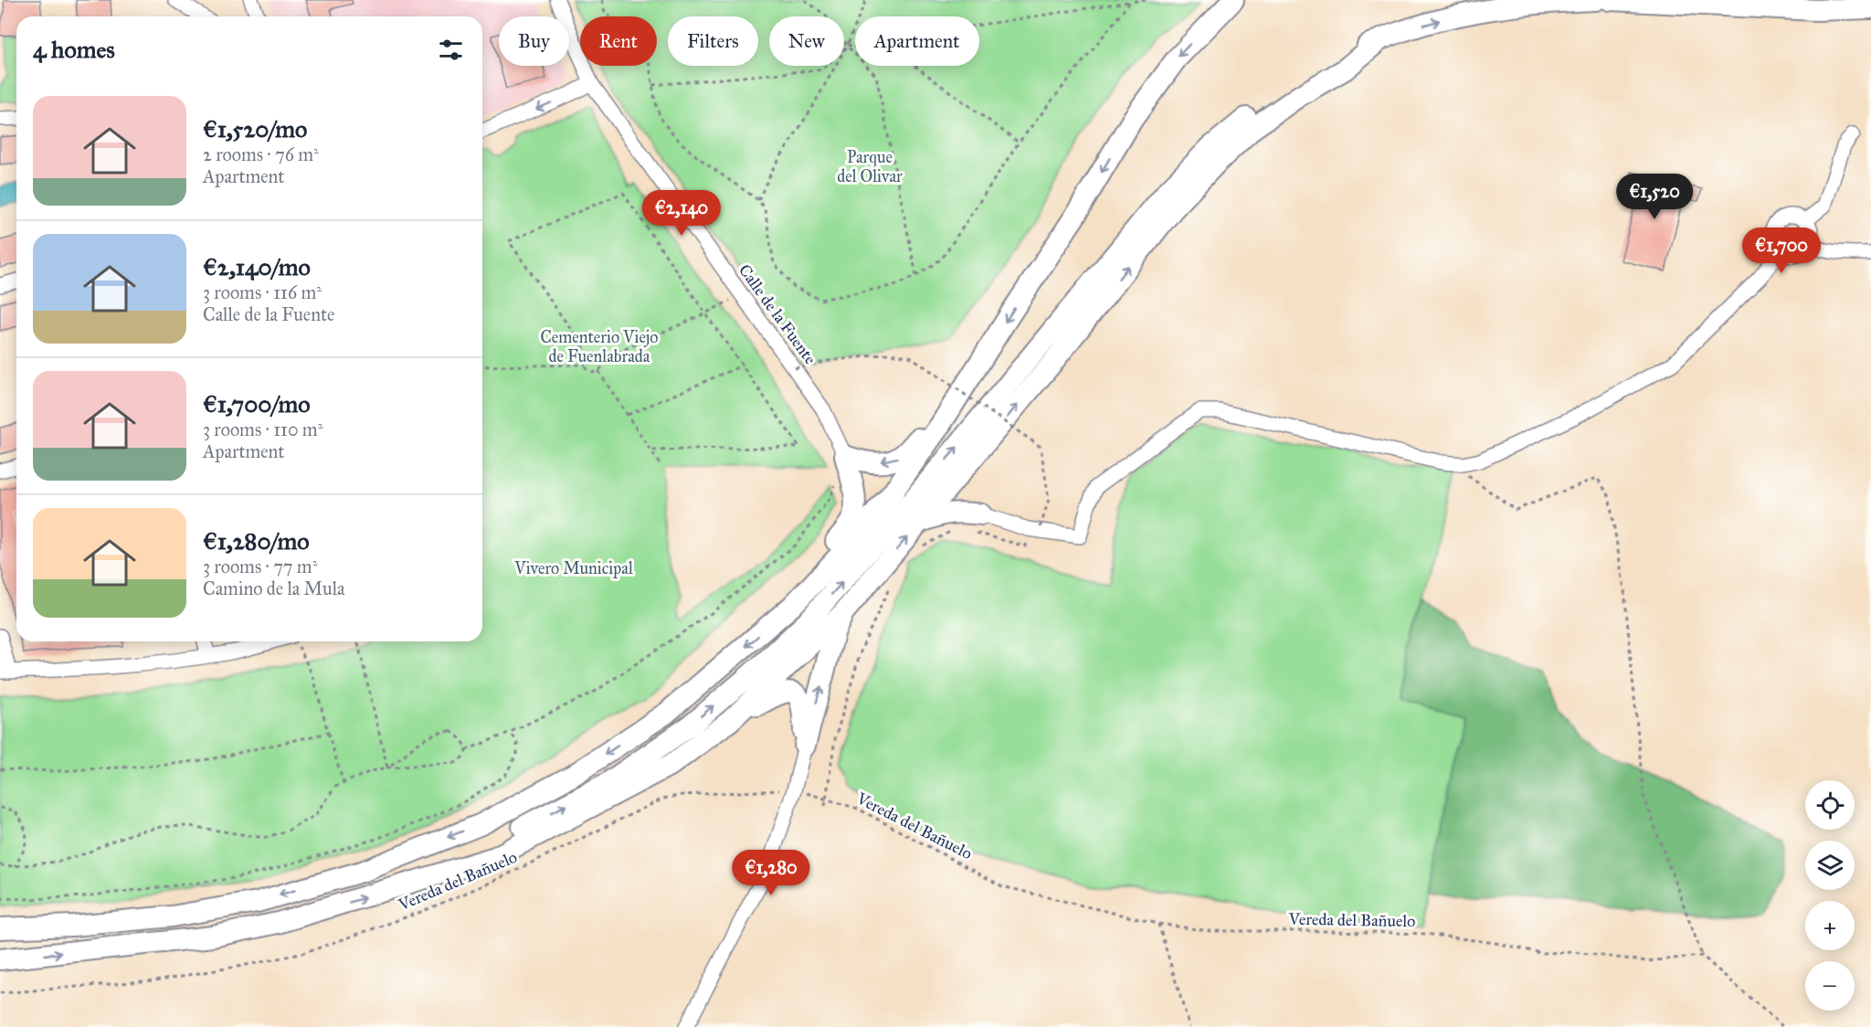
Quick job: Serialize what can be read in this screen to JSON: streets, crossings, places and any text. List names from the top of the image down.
{
  "streets": {
    "street": ["Calle de la Fuente"],
    "path": ["Vereda del Bañuelo"]
  },
  "parks": ["Parque del Olivar", "Cementerio Viejo de Fuenlabrada", "Vivero Municipal"],
  "page": {
    "chip": [
      "Buy",
      "Rent",
      "Filters",
      "New",
      "Apartment"
    ],
    "heading": "4 homes",
    "list": [
      {
        "name": "€1,520/mo",
        "note": "2 rooms · 76 m² · Apartment"
      },
      {
        "name": "€2,140/mo",
        "note": "3 rooms · 116 m² · Calle de la Fuente"
      },
      {
        "name": "€1,700/mo",
        "note": "3 rooms · 110 m² · Apartment"
      },
      {
        "name": "€1,280/mo",
        "note": "3 rooms · 77 m² · Camino de la Mula"
      }
    ],
    "price": [
      "€1,520",
      "€2,140",
      "€1,700",
      "€1,280"
    ],
    "map_buttons": ["+", "−"]
  }
}
